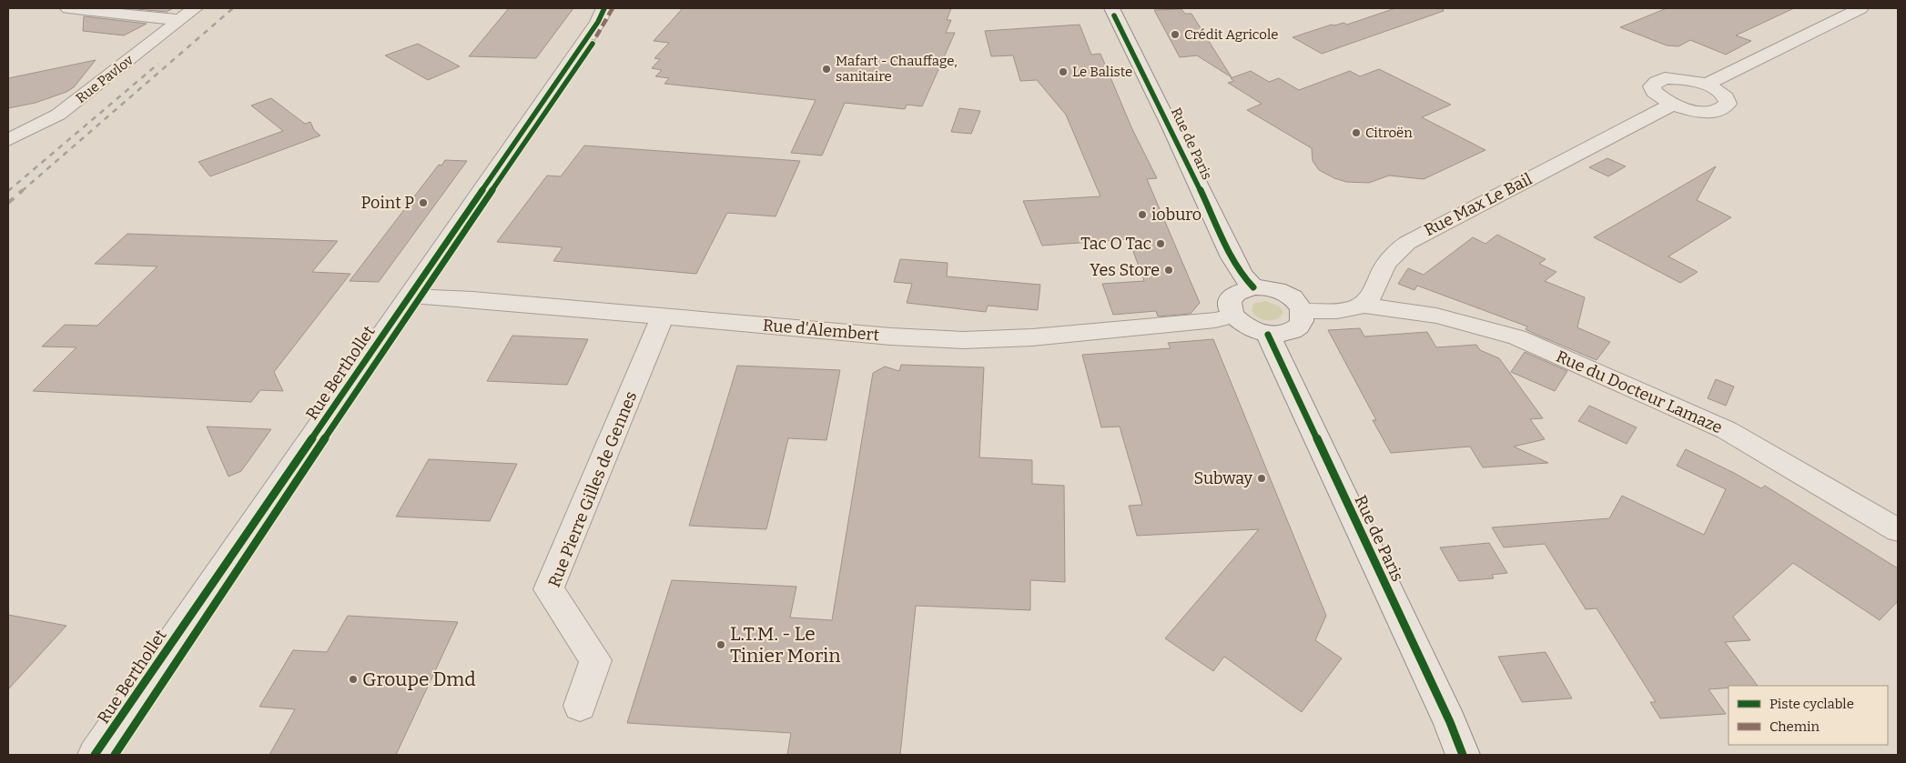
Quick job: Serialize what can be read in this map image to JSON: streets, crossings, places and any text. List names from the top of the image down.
{
  "streets": {
    "street": [
      "Rue Pavlov",
      "Rue de Paris",
      "Rue Max Le Bail",
      "Rue d'Alembert",
      "Rue Berthollet",
      "Rue du Docteur Lamaze",
      "Rue Pierre Gilles de Gennes"
    ]
  },
  "crossings": [
    ["Rue de Paris", "Rue d'Alembert"],
    ["Rue Max Le Bail", "Rue du Docteur Lamaze"],
    ["Rue d'Alembert", "Rue Berthollet"],
    ["Rue d'Alembert", "Rue Pierre Gilles de Gennes"]
  ],
  "places": [
    "Crédit Agricole",
    "Mafart - Chauffage, sanitaire",
    "Le Baliste",
    "Citroën",
    "Point P",
    "ioburo",
    "Tac O Tac",
    "Yes Store",
    "Subway",
    "L.T.M. - Le Tinier Morin",
    "Groupe Dmd"
  ],
  "legend": ["Piste cyclable", "Chemin"]
}
